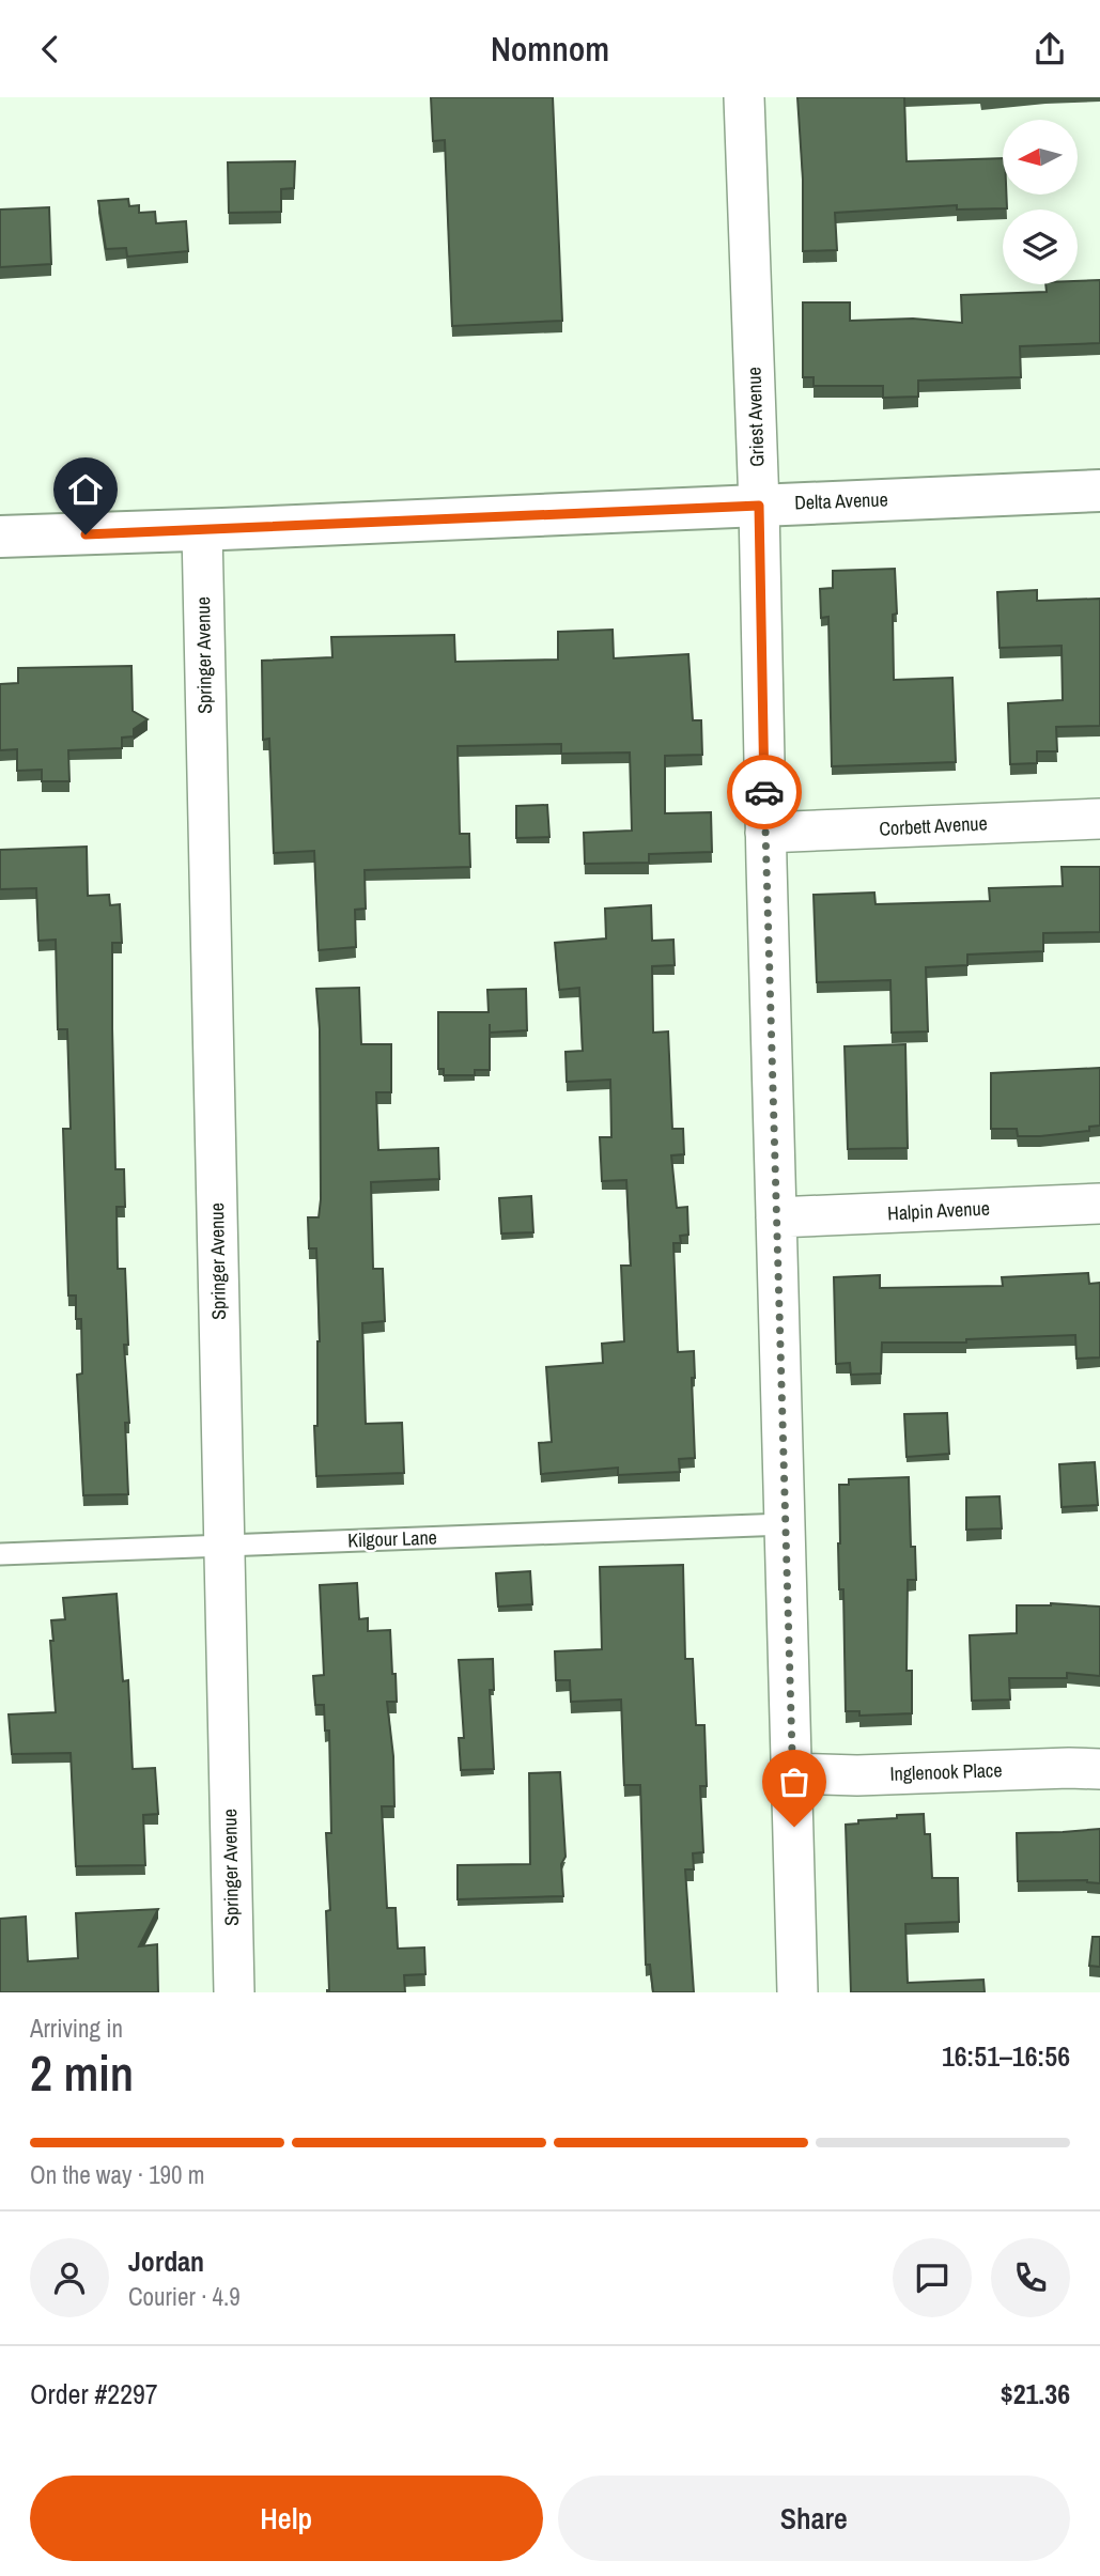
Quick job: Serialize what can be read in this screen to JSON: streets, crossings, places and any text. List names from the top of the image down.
{
  "streets": {
    "street": [
      "Griest Avenue",
      "Delta Avenue",
      "Springer Avenue",
      "Corbett Avenue",
      "Halpin Avenue",
      "Inglenook Place"
    ],
    "lane": ["Kilgour Lane"]
  },
  "crossings": [
    ["Griest Avenue", "Delta Avenue"],
    ["Griest Avenue", "Corbett Avenue"],
    ["Griest Avenue", "Halpin Avenue"],
    ["Griest Avenue", "Kilgour Lane"],
    ["Griest Avenue", "Inglenook Place"],
    ["Delta Avenue", "Springer Avenue"],
    ["Springer Avenue", "Kilgour Lane"]
  ],
  "north": "left",
  "page": {
    "header": "Nomnom",
    "heading": ["2 min", "Arriving in", "16:51–16:56"],
    "panel": [
      "Jordan",
      "Courier · 4.9",
      "Order #2297",
      "$21.36"
    ],
    "bar": "On the way · 190 m",
    "buttons": ["Help", "Share"]
  }
}
